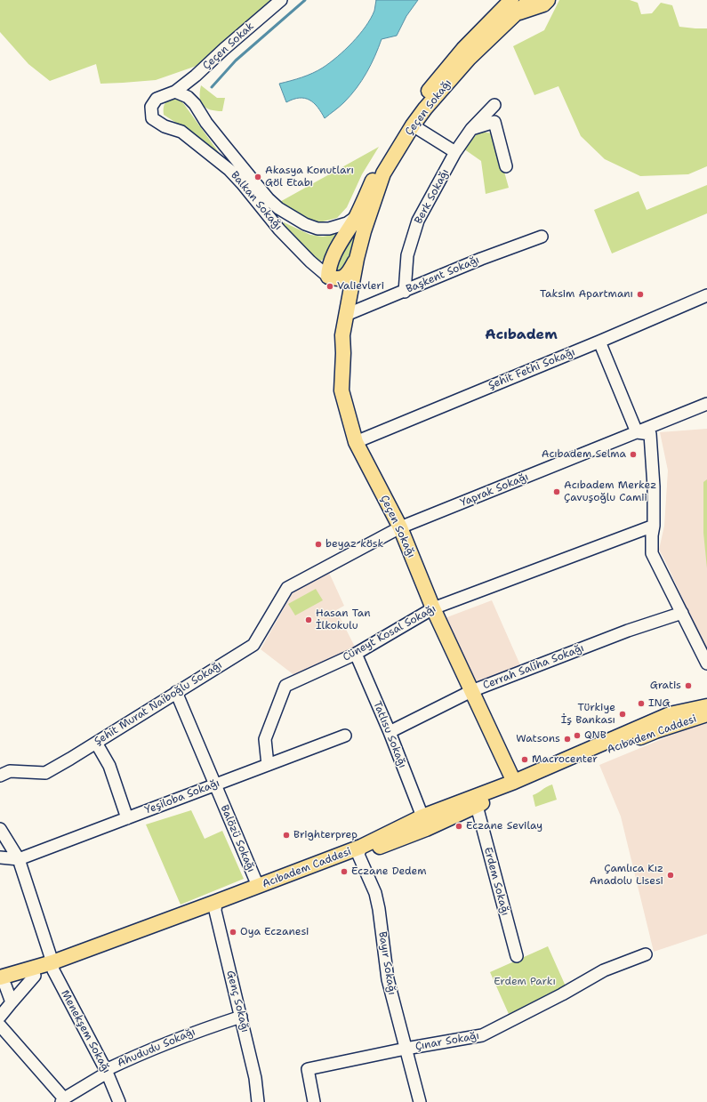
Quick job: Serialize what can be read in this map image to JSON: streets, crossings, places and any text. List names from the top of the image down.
{
  "streets": {
    "main road": ["Çeçen Sokağı", "Acıbadem Caddesi"],
    "street": [
      "Çeçen Sokak",
      "Berk Sokağı",
      "Balkan Sokağı",
      "Başkent Sokağı",
      "Şehit Fethi Sokağı",
      "Yaprak Sokağı",
      "Cüneyt Kosal Sokağı",
      "Cerrah Saliha Sokağı",
      "Şehit Murat Naiboğlu Sokağı",
      "Tatlısu Sokağı",
      "Yeşiloba Sokağı",
      "Balözü Sokağı",
      "Erdem Sokağı",
      "Bayır Sokağı",
      "Genç Sokağı",
      "Menekşem Sokağı",
      "Çınar Sokağı",
      "Ahududu Sokağı"
    ]
  },
  "crossings": [
    ["Çeçen Sokak", "Balkan Sokağı"],
    ["Çeçen Sokağı", "Balkan Sokağı"],
    ["Çeçen Sokağı", "Başkent Sokağı"],
    ["Çeçen Sokağı", "Şehit Fethi Sokağı"],
    ["Çeçen Sokağı", "Yaprak Sokağı"],
    ["Çeçen Sokağı", "Cüneyt Kosal Sokağı"],
    ["Çeçen Sokağı", "Cerrah Saliha Sokağı"],
    ["Çeçen Sokağı", "Acıbadem Caddesi"],
    ["Berk Sokağı", "Başkent Sokağı"],
    ["Yaprak Sokağı", "Şehit Murat Naiboğlu Sokağı"],
    ["Cüneyt Kosal Sokağı", "Tatlısu Sokağı"],
    ["Cüneyt Kosal Sokağı", "Yeşiloba Sokağı"],
    ["Cerrah Saliha Sokağı", "Tatlısu Sokağı"],
    ["Şehit Murat Naiboğlu Sokağı", "Balözü Sokağı"],
    ["Tatlısu Sokağı", "Acıbadem Caddesi"],
    ["Acıbadem Caddesi", "Balözü Sokağı"],
    ["Acıbadem Caddesi", "Erdem Sokağı"],
    ["Acıbadem Caddesi", "Bayır Sokağı"],
    ["Acıbadem Caddesi", "Genç Sokağı"],
    ["Acıbadem Caddesi", "Menekşem Sokağı"],
    ["Yeşiloba Sokağı", "Balözü Sokağı"],
    ["Yeşiloba Sokağı", "Menekşem Sokağı"],
    ["Bayır Sokağı", "Çınar Sokağı"],
    ["Genç Sokağı", "Ahududu Sokağı"],
    ["Menekşem Sokağı", "Ahududu Sokağı"]
  ],
  "districts": ["Acıbadem"],
  "parks": ["Erdem Parkı"],
  "places": [
    "Akasya Konutları Göl Etabı",
    "Valievleri",
    "Taksim Apartmanı",
    "Acıbadem Selma",
    "Acıbadem Merkez Çavuşoğlu Camii",
    "beyaz kösk",
    "Hasan Tan İlkokulu",
    "Gratis",
    "ING",
    "Türkiye İş Bankası",
    "QNB",
    "Watsons",
    "Macrocenter",
    "Eczane Sevilay",
    "Brighterprep",
    "Eczane Dedem",
    "Çamlıca Kız Anadolu Lisesi",
    "Oya Eczanesi"
  ]
}
